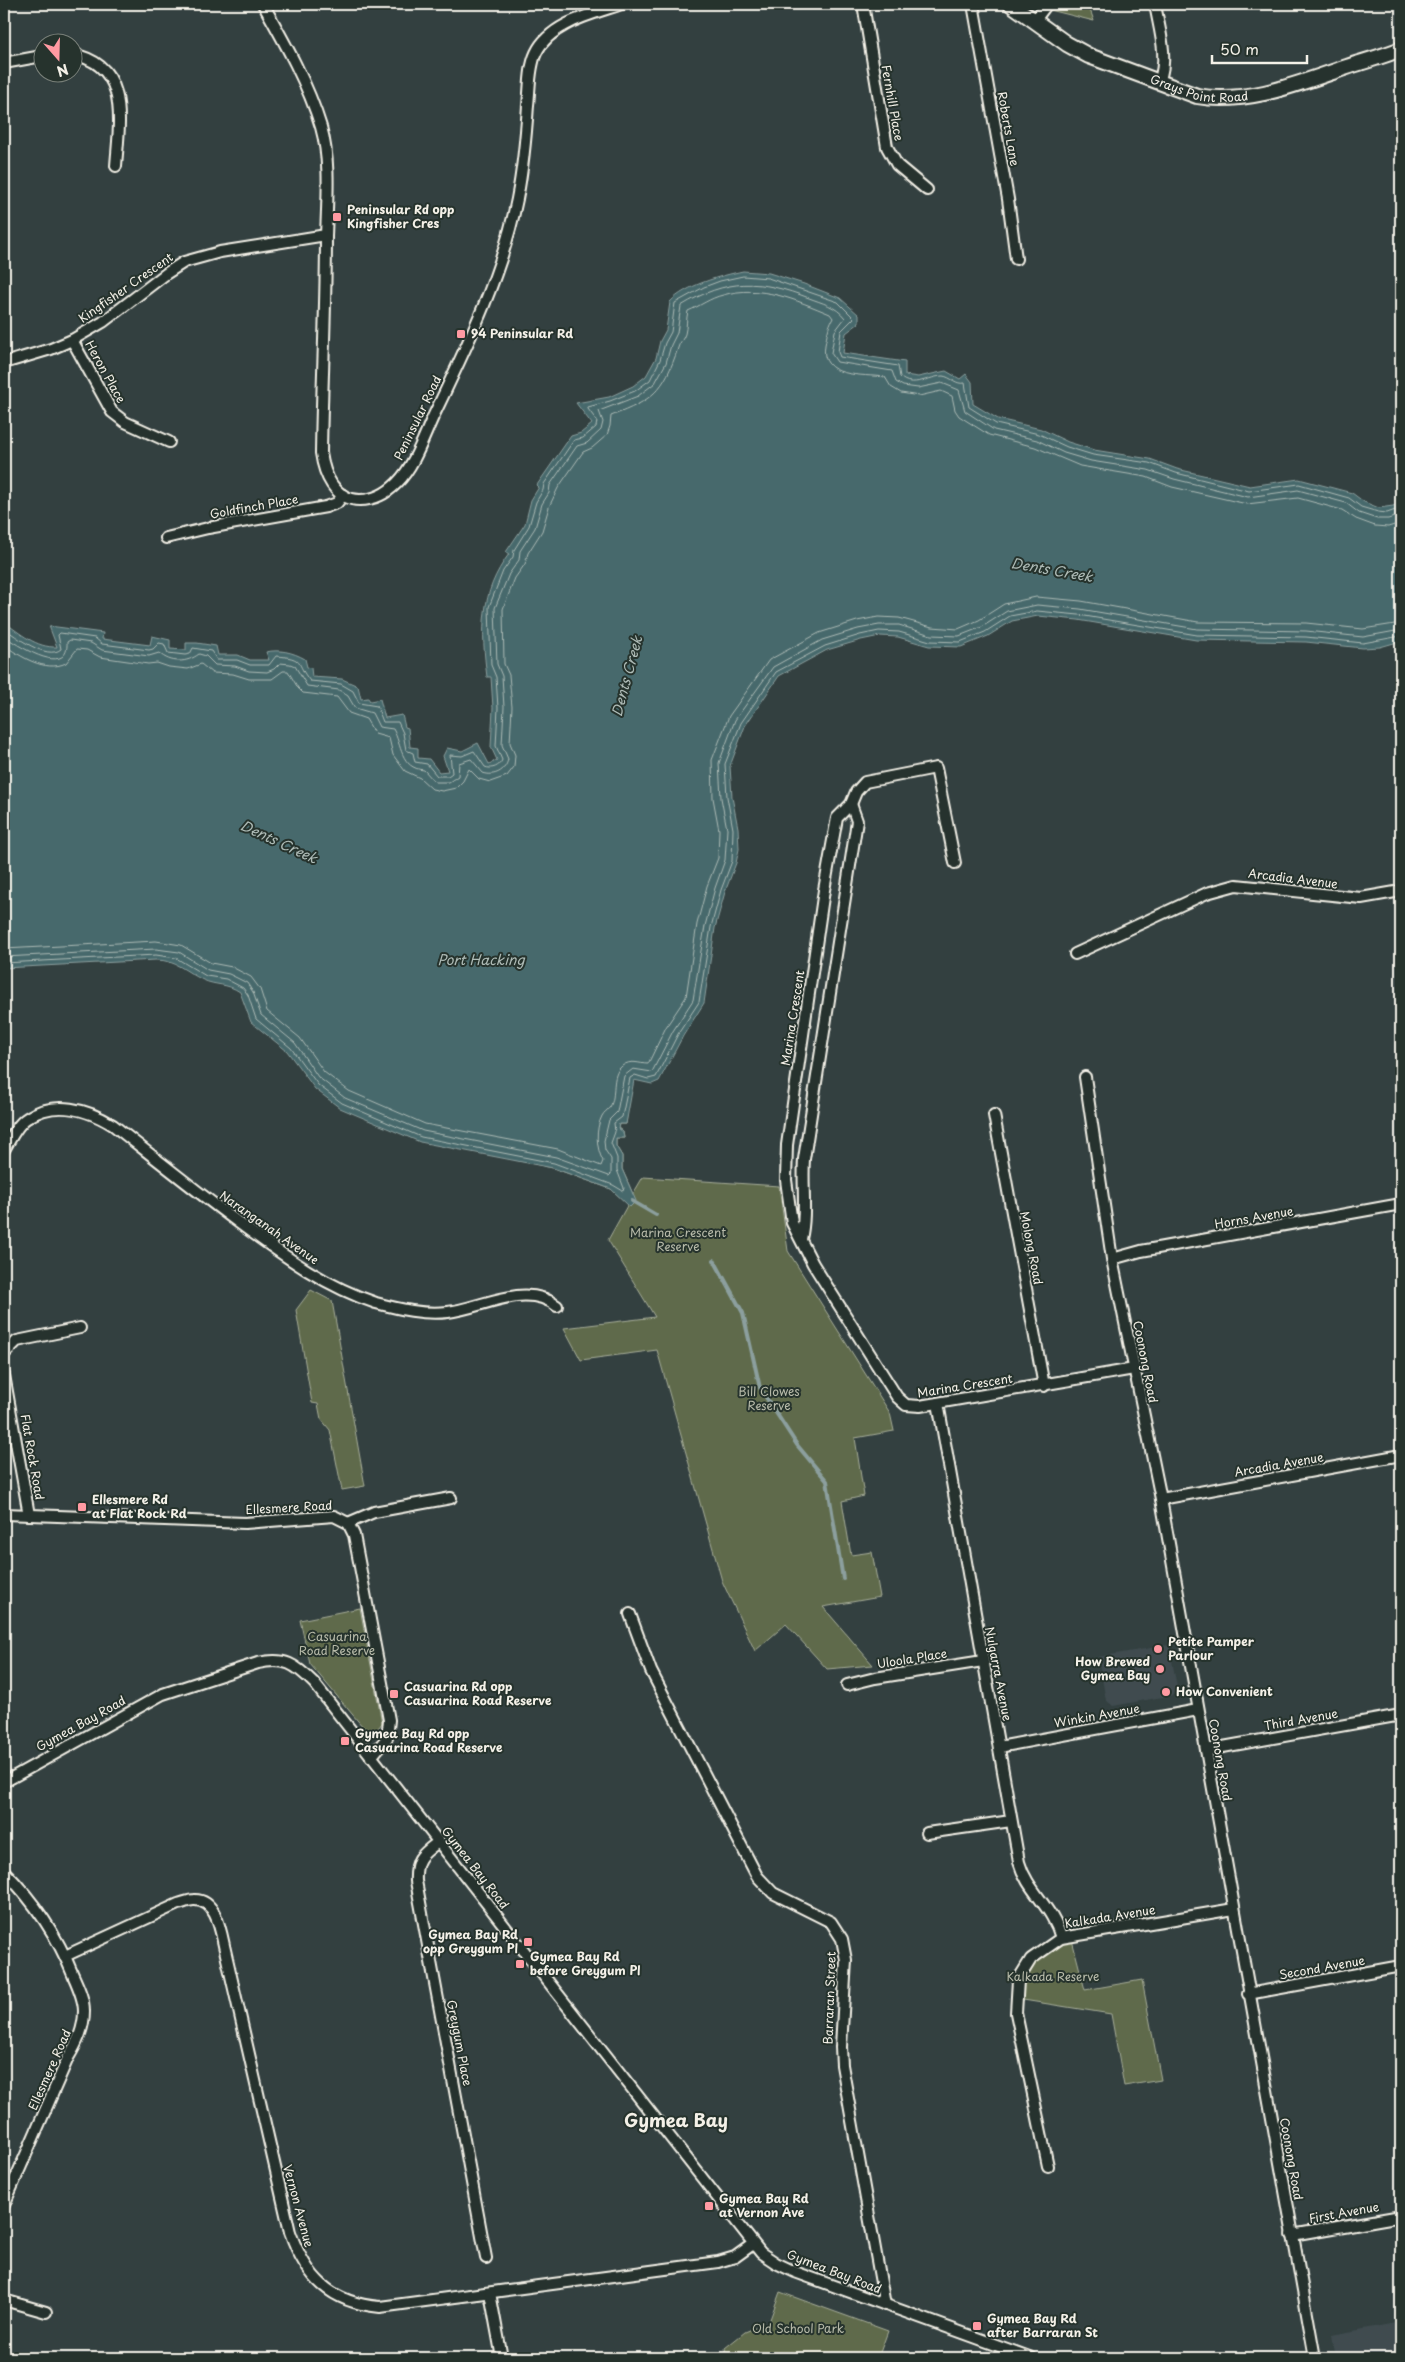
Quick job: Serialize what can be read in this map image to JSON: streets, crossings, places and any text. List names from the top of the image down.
{
  "streets": {
    "street": [
      "Grays Point Road",
      "Fernhill Place",
      "Roberts Lane",
      "Kingfisher Crescent",
      "Heron Place",
      "Peninsular Road",
      "Goldfinch Place",
      "Arcadia Avenue",
      "Marina Crescent",
      "Horns Avenue",
      "Naranganah Avenue",
      "Molong Road",
      "Coonong Road",
      "Flat Rock Road",
      "Ellesmere Road",
      "Uloola Place",
      "Nulgarra Avenue",
      "Winkin Avenue",
      "Third Avenue",
      "Gymea Bay Road",
      "Kalkada Avenue",
      "Second Avenue",
      "Barraran Street",
      "Greygum Place",
      "Vernon Avenue",
      "First Avenue"
    ]
  },
  "crossings": [
    ["Kingfisher Crescent", "Heron Place"],
    ["Peninsular Road", "Goldfinch Place"],
    ["Arcadia Avenue", "Coonong Road"],
    ["Marina Crescent", "Molong Road"],
    ["Marina Crescent", "Coonong Road"],
    ["Marina Crescent", "Nulgarra Avenue"],
    ["Horns Avenue", "Coonong Road"],
    ["Coonong Road", "Winkin Avenue"],
    ["Coonong Road", "Third Avenue"],
    ["Coonong Road", "Kalkada Avenue"],
    ["Coonong Road", "Second Avenue"],
    ["Coonong Road", "First Avenue"],
    ["Flat Rock Road", "Ellesmere Road"],
    ["Ellesmere Road", "Vernon Avenue"],
    ["Uloola Place", "Nulgarra Avenue"],
    ["Nulgarra Avenue", "Winkin Avenue"],
    ["Nulgarra Avenue", "Kalkada Avenue"],
    ["Gymea Bay Road", "Barraran Street"],
    ["Gymea Bay Road", "Greygum Place"],
    ["Gymea Bay Road", "Vernon Avenue"]
  ],
  "districts": ["Gymea Bay"],
  "water": ["Dents Creek", "Port Hacking"],
  "parks": [
    "Marina Crescent Reserve",
    "Bill Clowes Reserve",
    "Casuarina Road Reserve",
    "Kalkada Reserve",
    "Old School Park"
  ],
  "places": {
    "transit": [
      "Peninsular Rd opp Kingfisher Cres",
      "94 Peninsular Rd",
      "Ellesmere Rd at Flat Rock Rd",
      "Casuarina Rd opp Casuarina Road Reserve",
      "Gymea Bay Rd opp Casuarina Road Reserve",
      "Gymea Bay Rd opp Greygum Pl",
      "Gymea Bay Rd before Greygum Pl",
      "Gymea Bay Rd at Vernon Ave",
      "Gymea Bay Rd after Barraran St"
    ],
    "other": ["Petite Pamper Parlour", "How Brewed Gymea Bay", "How Convenient"]
  },
  "scale_bar": "50 m",
  "north": "bottom"
}
